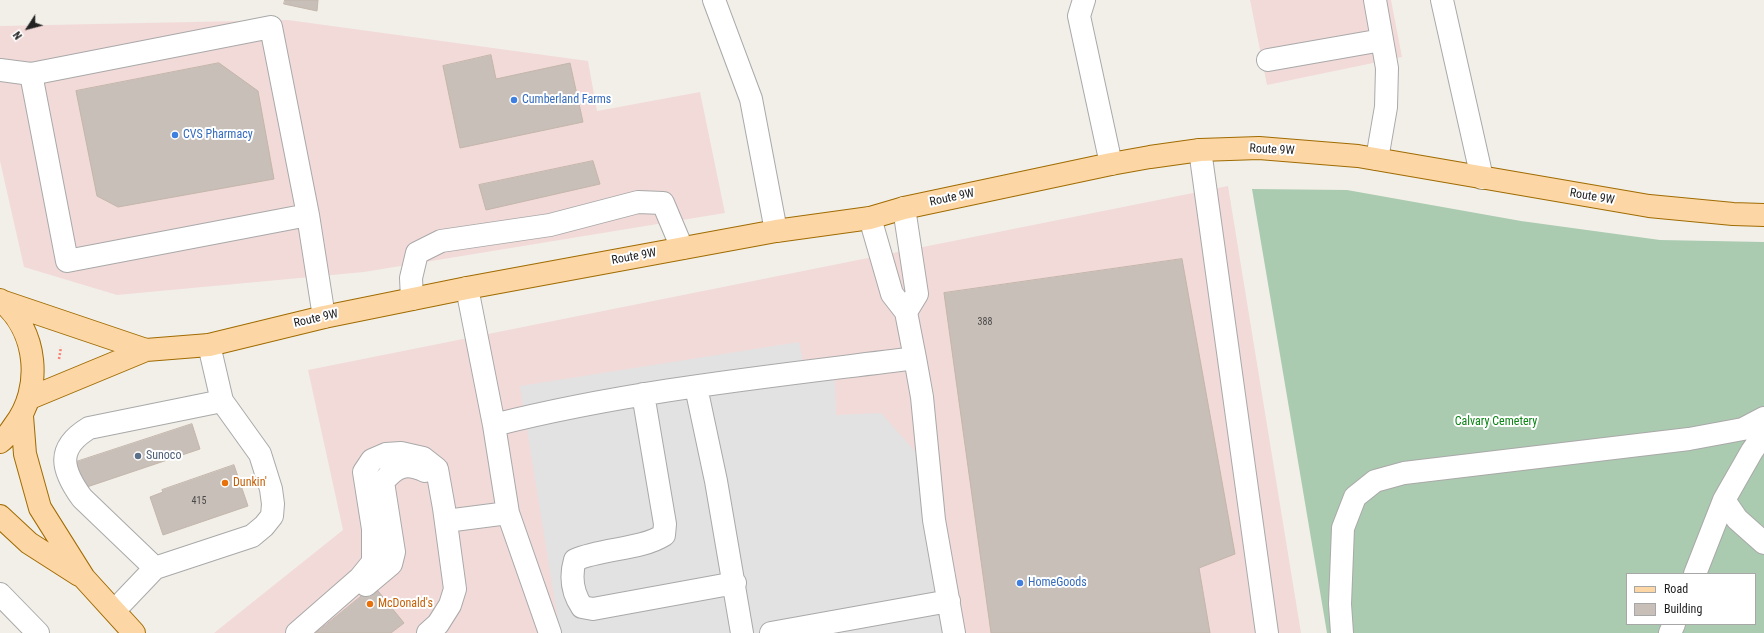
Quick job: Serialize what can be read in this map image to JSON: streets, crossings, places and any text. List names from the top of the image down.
{
  "streets": {
    "main road": ["Route 9W"]
  },
  "parks": ["Calvary Cemetery"],
  "places": [
    "Cumberland Farms",
    "CVS Pharmacy",
    "Sunoco",
    "Dunkin'",
    "HomeGoods",
    "McDonald's"
  ],
  "house_numbers": ["388", "415"],
  "legend": ["Road", "Building"],
  "north": "bottom left"
}
